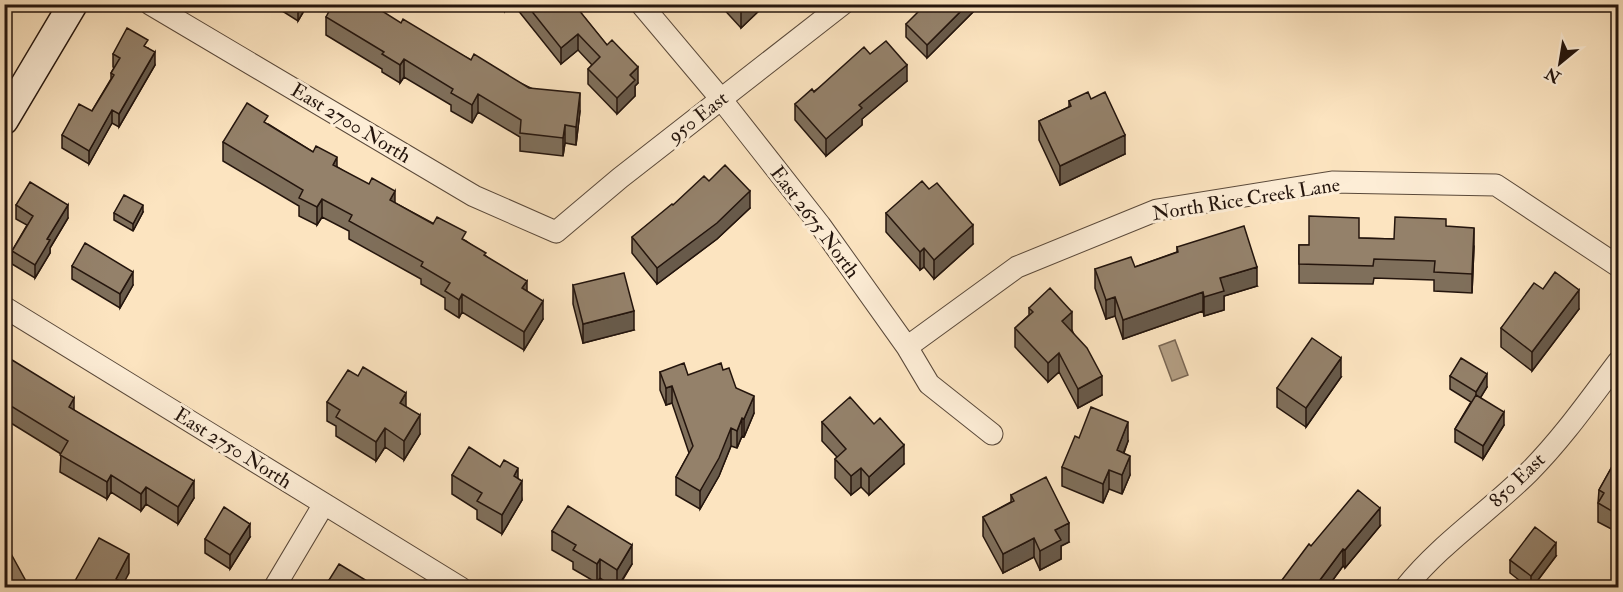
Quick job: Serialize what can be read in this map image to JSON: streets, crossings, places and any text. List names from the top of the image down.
{
  "streets": {
    "street": [
      "950 East",
      "East 2700 North",
      "North Rice Creek Lane",
      "East 2675 North",
      "East 2750 North",
      "850 East"
    ]
  },
  "crossings": [
    ["950 East", "East 2700 North"],
    ["950 East", "East 2675 North"],
    ["North Rice Creek Lane", "East 2675 North"]
  ],
  "north": "bottom left"
}
